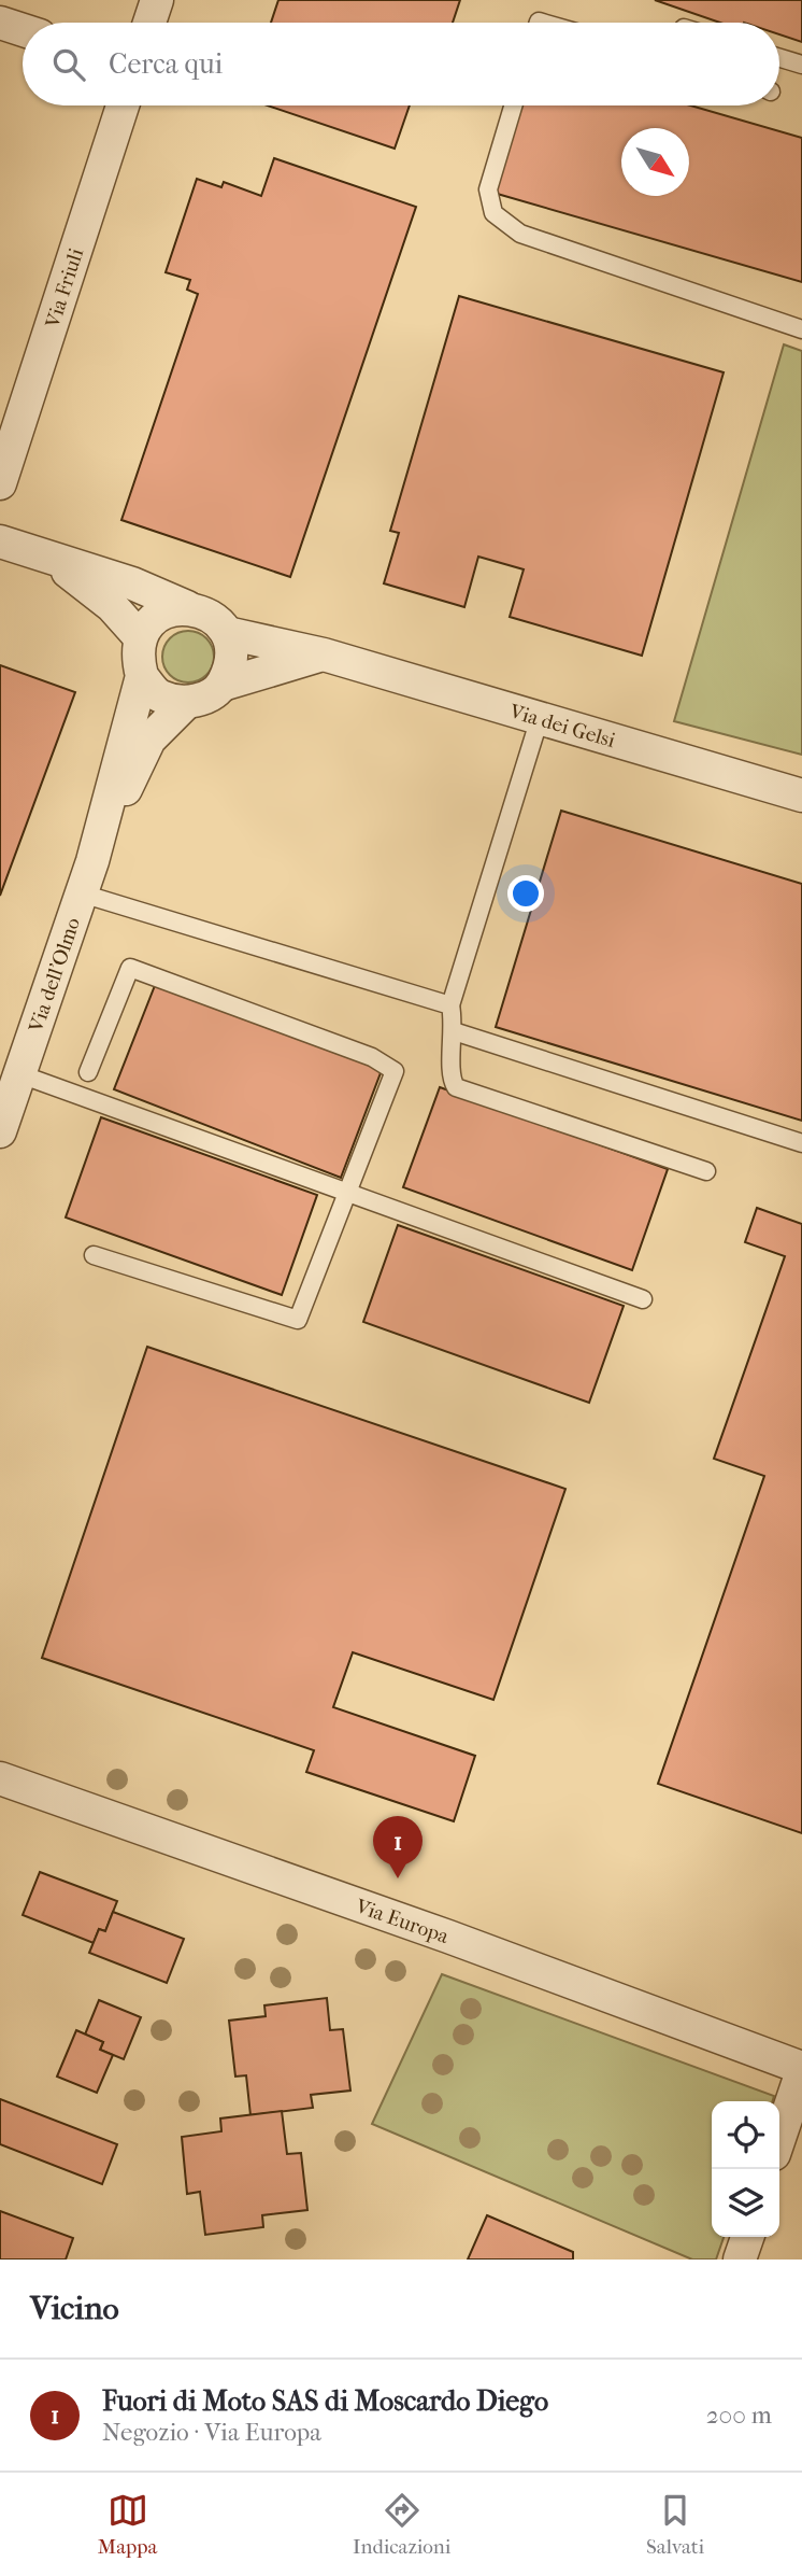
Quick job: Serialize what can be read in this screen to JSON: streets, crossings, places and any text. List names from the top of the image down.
{
  "streets": {
    "street": [
      "Via Friuli",
      "Via dei Gelsi",
      "Via dell'Olmo",
      "Via Europa"
    ]
  },
  "crossings": [
    ["Via dei Gelsi", "Via dell'Olmo"]
  ],
  "north": "bottom right",
  "page": {
    "search": "Cerca qui",
    "pins": "1",
    "heading": "Vicino",
    "list": [
      {
        "mark": "1",
        "name": "Fuori di Moto SAS di Moscardo Diego",
        "note": "Negozio · Via Europa",
        "value": "200 m"
      }
    ],
    "nav": ["Mappa", "Indicazioni", "Salvati"]
  }
}
